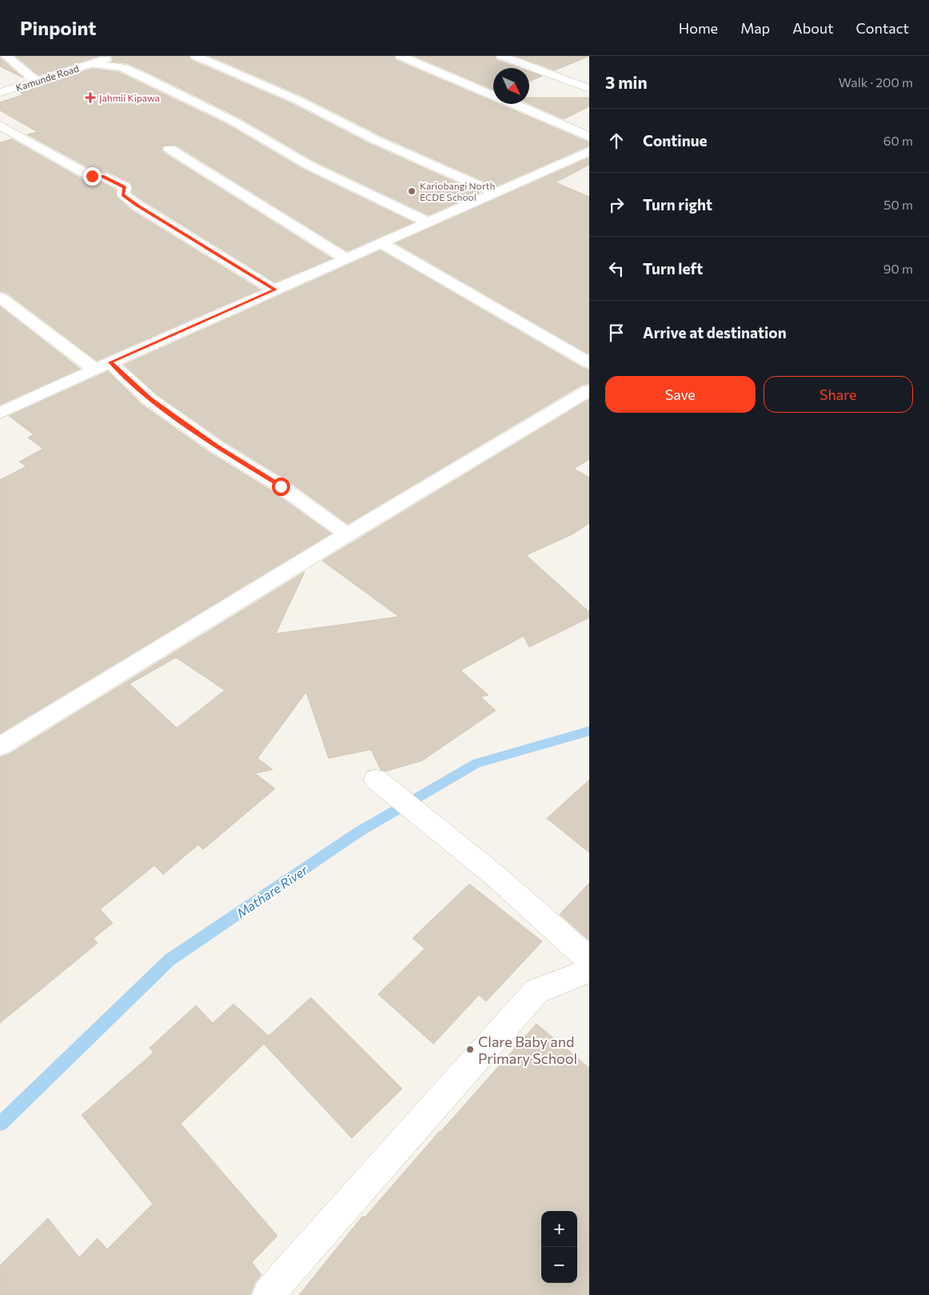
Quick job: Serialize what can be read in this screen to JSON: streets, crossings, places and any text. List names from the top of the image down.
{
  "streets": {
    "street": ["Kamunde Road"]
  },
  "water": ["Mathare River"],
  "places": {
    "health": ["Jahmii Kipawa"],
    "other": ["Kariobangi North ECDE School", "Clare Baby and Primary School"]
  },
  "north": "bottom right",
  "page": {
    "header": "Pinpoint",
    "nav": [
      "Home",
      "Map",
      "About",
      "Contact"
    ],
    "heading": ["3 min", "Walk · 200 m"],
    "list": [
      ["Continue", "60 m"],
      ["Turn right", "50 m"],
      ["Turn left", "90 m"],
      "Arrive at destination"
    ],
    "buttons": ["Save", "Share"],
    "map_buttons": ["+", "−"]
  }
}
